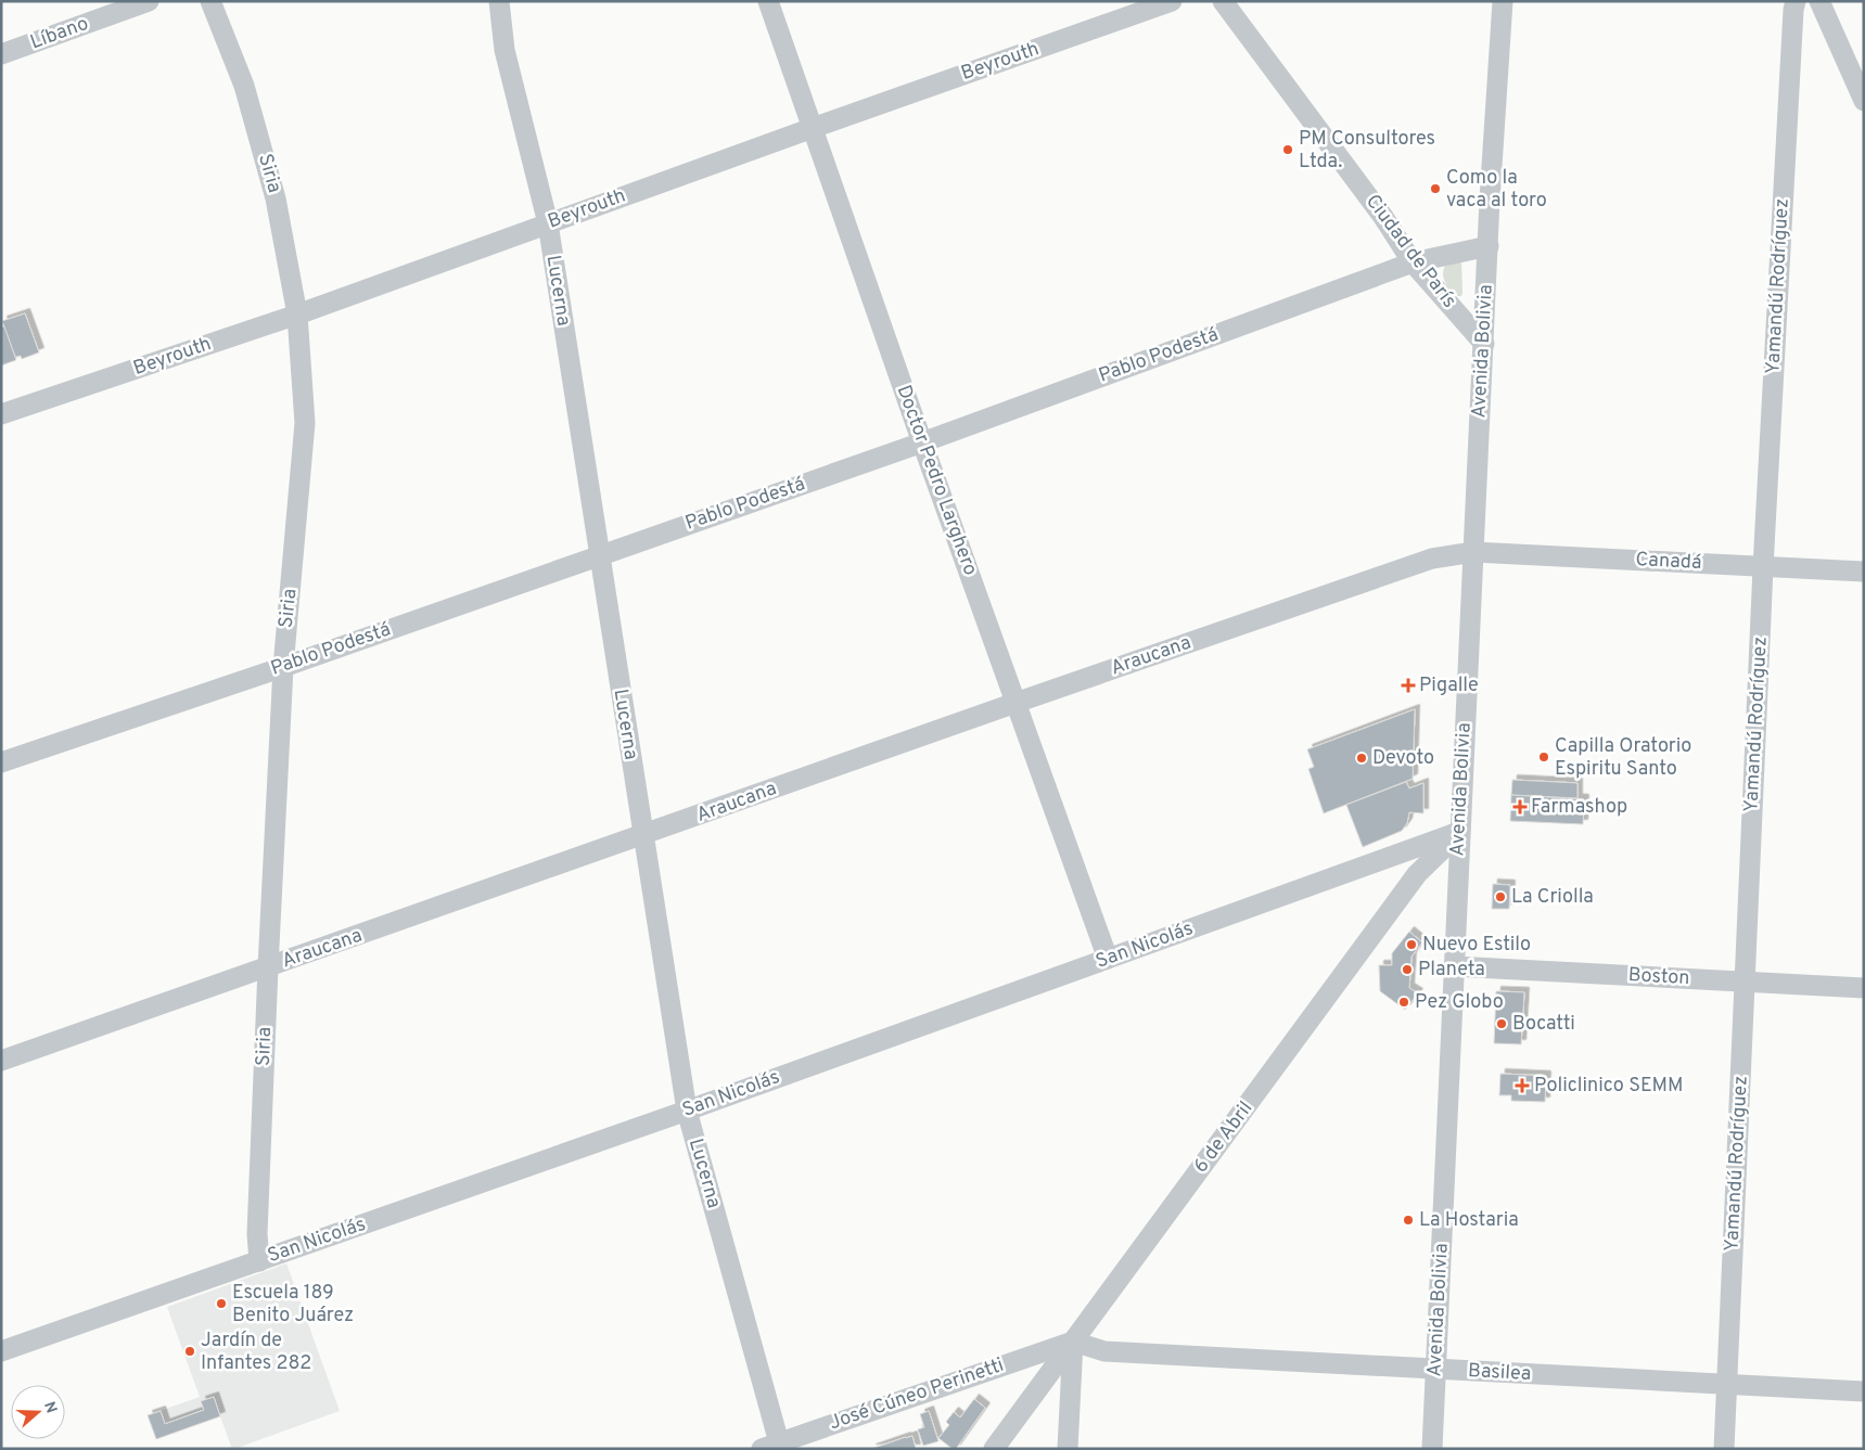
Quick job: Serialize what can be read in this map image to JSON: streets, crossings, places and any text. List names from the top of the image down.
{
  "streets": {
    "street": [
      "Líbano",
      "Beyrouth",
      "Siria",
      "Ciudad de París",
      "Yamandú Rodríguez",
      "Lucerna",
      "Avenida Bolivia",
      "Pablo Podestá",
      "Doctor Pedro Larghero",
      "Canadá",
      "Araucana",
      "San Nicolás",
      "Boston",
      "6 de Abril",
      "Basilea",
      "José Cúneo Perinetti"
    ]
  },
  "crossings": [
    ["Beyrouth", "Siria"],
    ["Beyrouth", "Lucerna"],
    ["Beyrouth", "Doctor Pedro Larghero"],
    ["Siria", "Pablo Podestá"],
    ["Siria", "Araucana"],
    ["Siria", "San Nicolás"],
    ["Ciudad de París", "Avenida Bolivia"],
    ["Ciudad de París", "Pablo Podestá"],
    ["Yamandú Rodríguez", "Canadá"],
    ["Yamandú Rodríguez", "Boston"],
    ["Yamandú Rodríguez", "Basilea"],
    ["Lucerna", "Pablo Podestá"],
    ["Lucerna", "Araucana"],
    ["Lucerna", "San Nicolás"],
    ["Lucerna", "José Cúneo Perinetti"],
    ["Avenida Bolivia", "Pablo Podestá"],
    ["Avenida Bolivia", "Canadá"],
    ["Avenida Bolivia", "Araucana"],
    ["Avenida Bolivia", "San Nicolás"],
    ["Avenida Bolivia", "Boston"],
    ["Avenida Bolivia", "6 de Abril"],
    ["Avenida Bolivia", "Basilea"],
    ["Pablo Podestá", "Doctor Pedro Larghero"],
    ["Doctor Pedro Larghero", "Araucana"],
    ["Doctor Pedro Larghero", "San Nicolás"],
    ["Canadá", "Araucana"],
    ["San Nicolás", "6 de Abril"],
    ["6 de Abril", "Basilea"],
    ["6 de Abril", "José Cúneo Perinetti"],
    ["Basilea", "José Cúneo Perinetti"]
  ],
  "places": {
    "other": [
      "PM Consultores Ltda.",
      "Como la vaca al toro",
      "Capilla Oratorio Espiritu Santo",
      "Devoto",
      "La Criolla",
      "Nuevo Estilo",
      "Planeta",
      "Pez Globo",
      "Bocatti",
      "La Hostaria",
      "Escuela 189 Benito Juárez",
      "Jardín de Infantes 282"
    ],
    "health": ["Pigalle", "Farmashop", "Policlinico SEMM"]
  },
  "north": "right"
}
